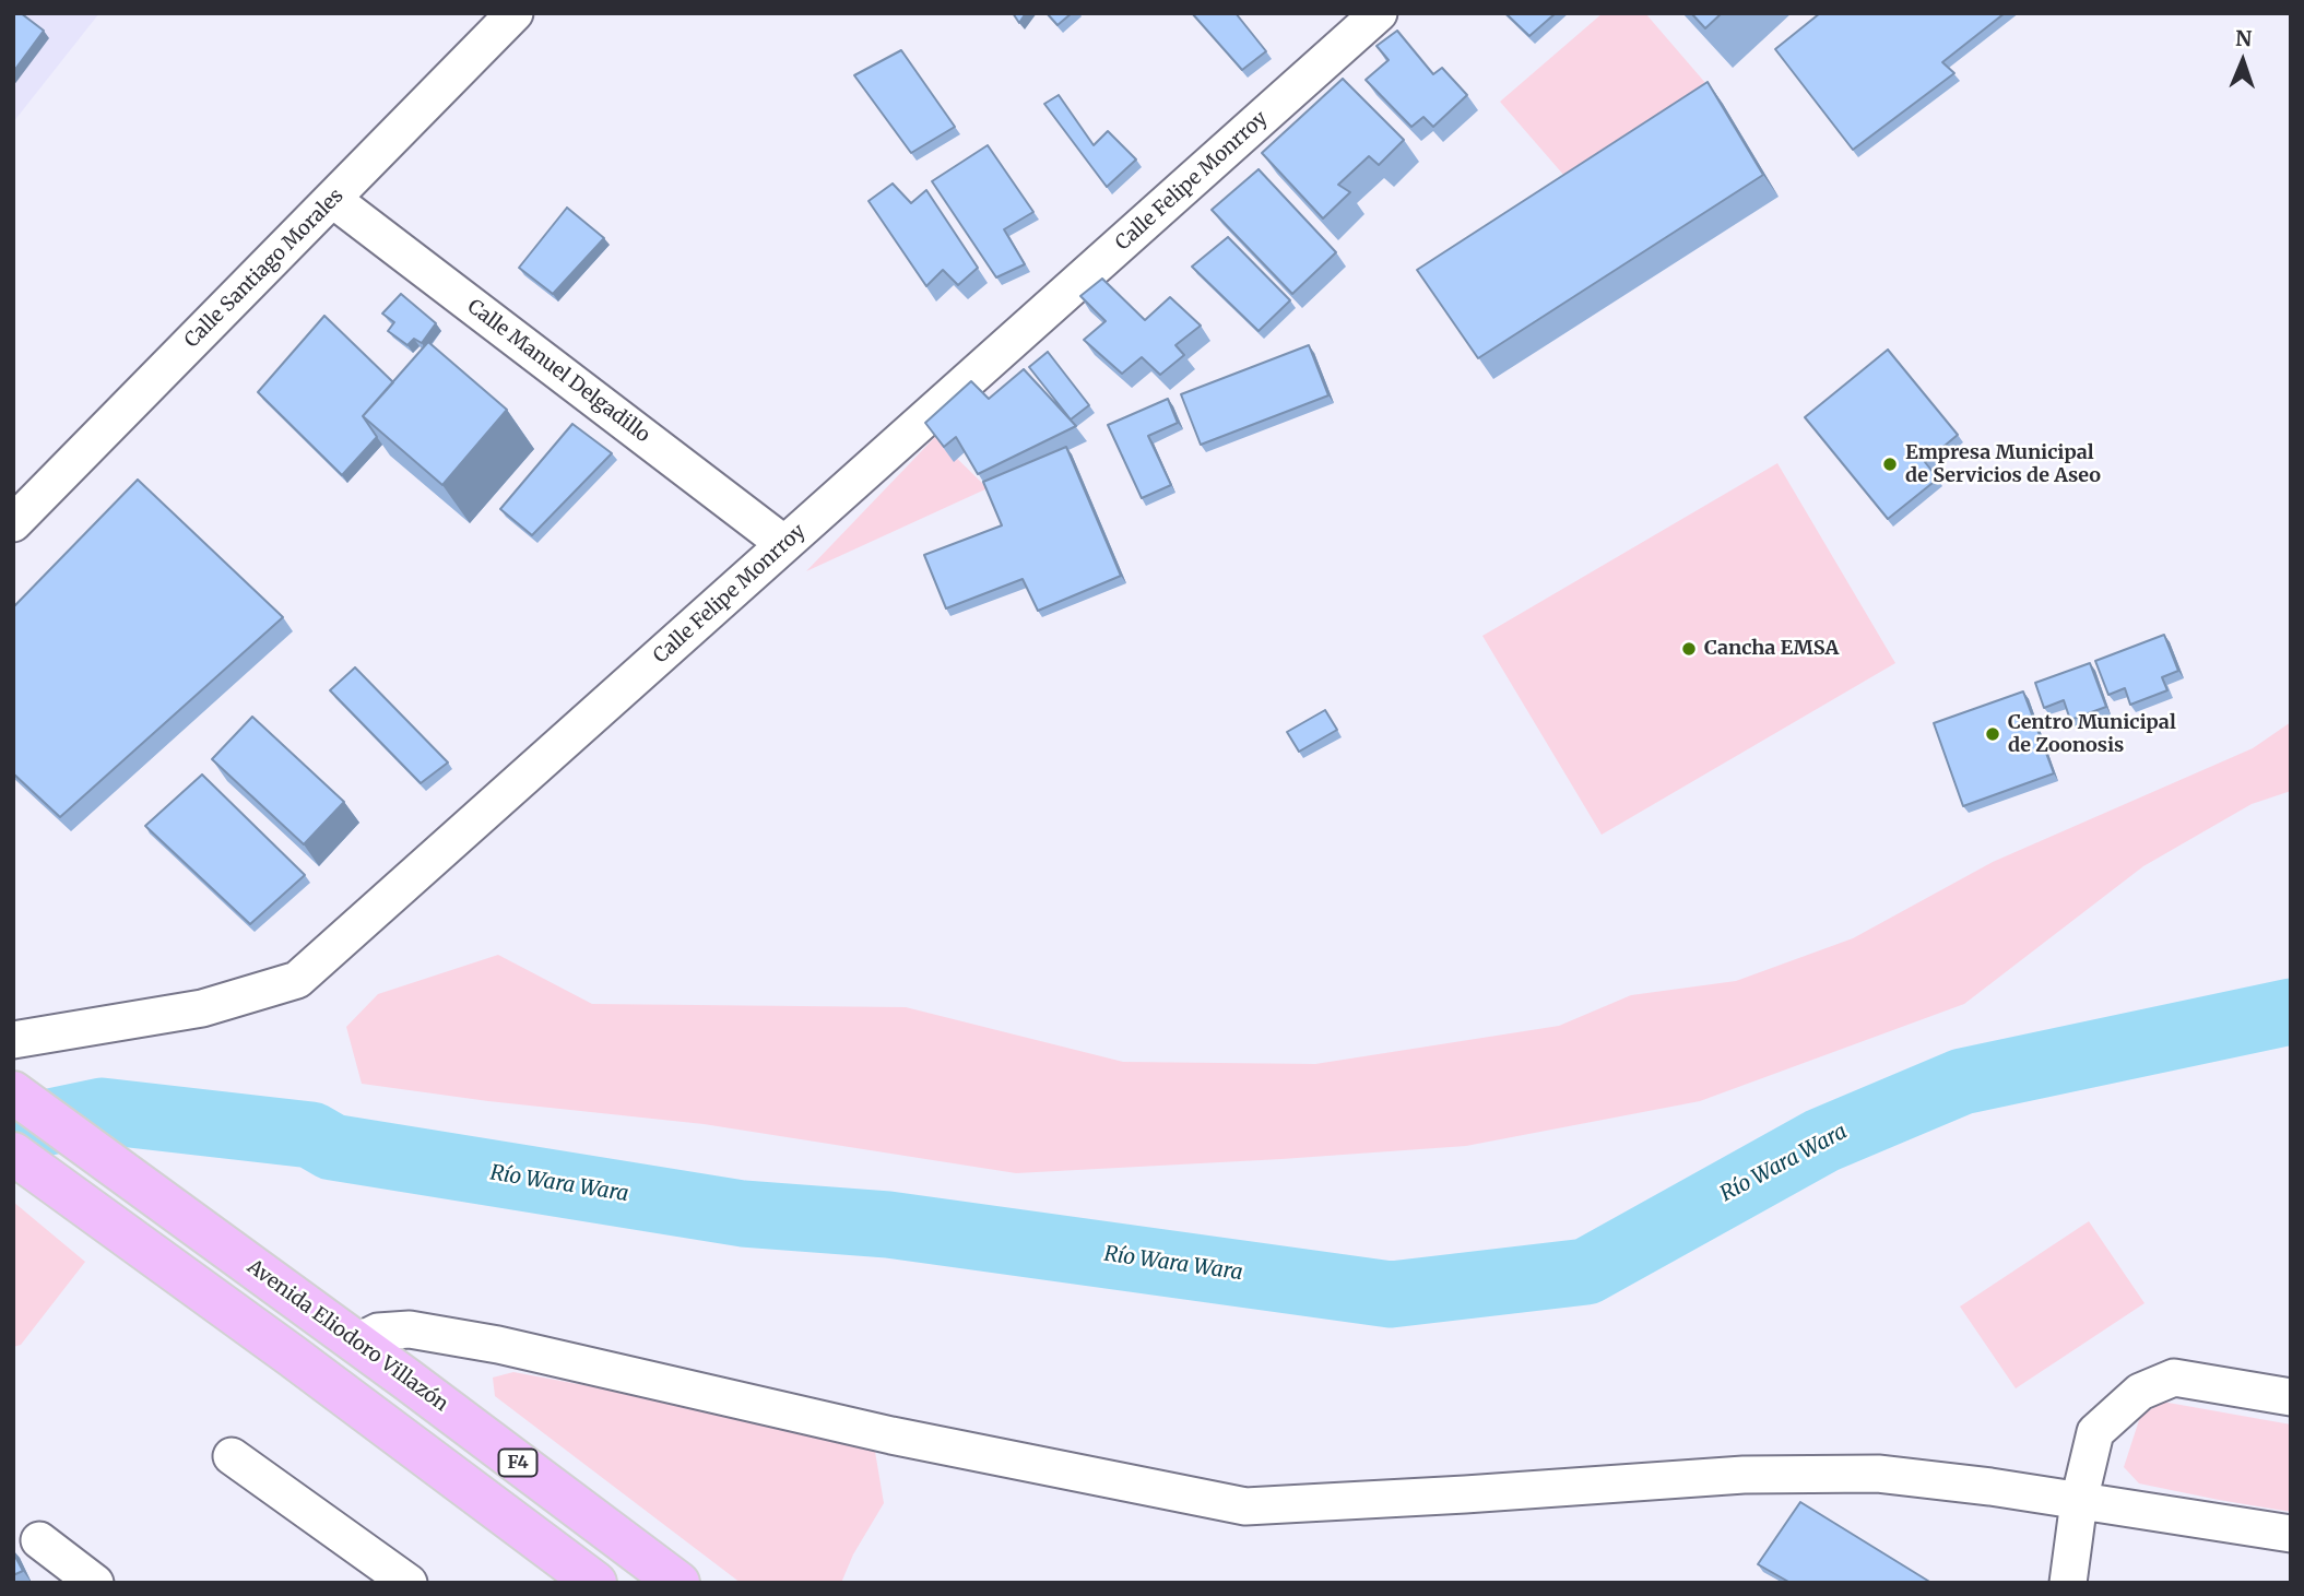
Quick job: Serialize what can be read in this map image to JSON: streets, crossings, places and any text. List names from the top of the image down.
{
  "streets": {
    "highway": ["Avenida Eliodoro Villazón", "F4"],
    "street": ["Calle Felipe Monrroy", "Calle Santiago Morales", "Calle Manuel Delgadillo"]
  },
  "crossings": [
    ["Calle Felipe Monrroy", "Calle Manuel Delgadillo"],
    ["Calle Santiago Morales", "Calle Manuel Delgadillo"]
  ],
  "water": ["Río Wara Wara"],
  "places": ["Empresa Municipal de Servicios de Aseo", "Cancha EMSA", "Centro Municipal de Zoonosis"],
  "north": "top"
}
